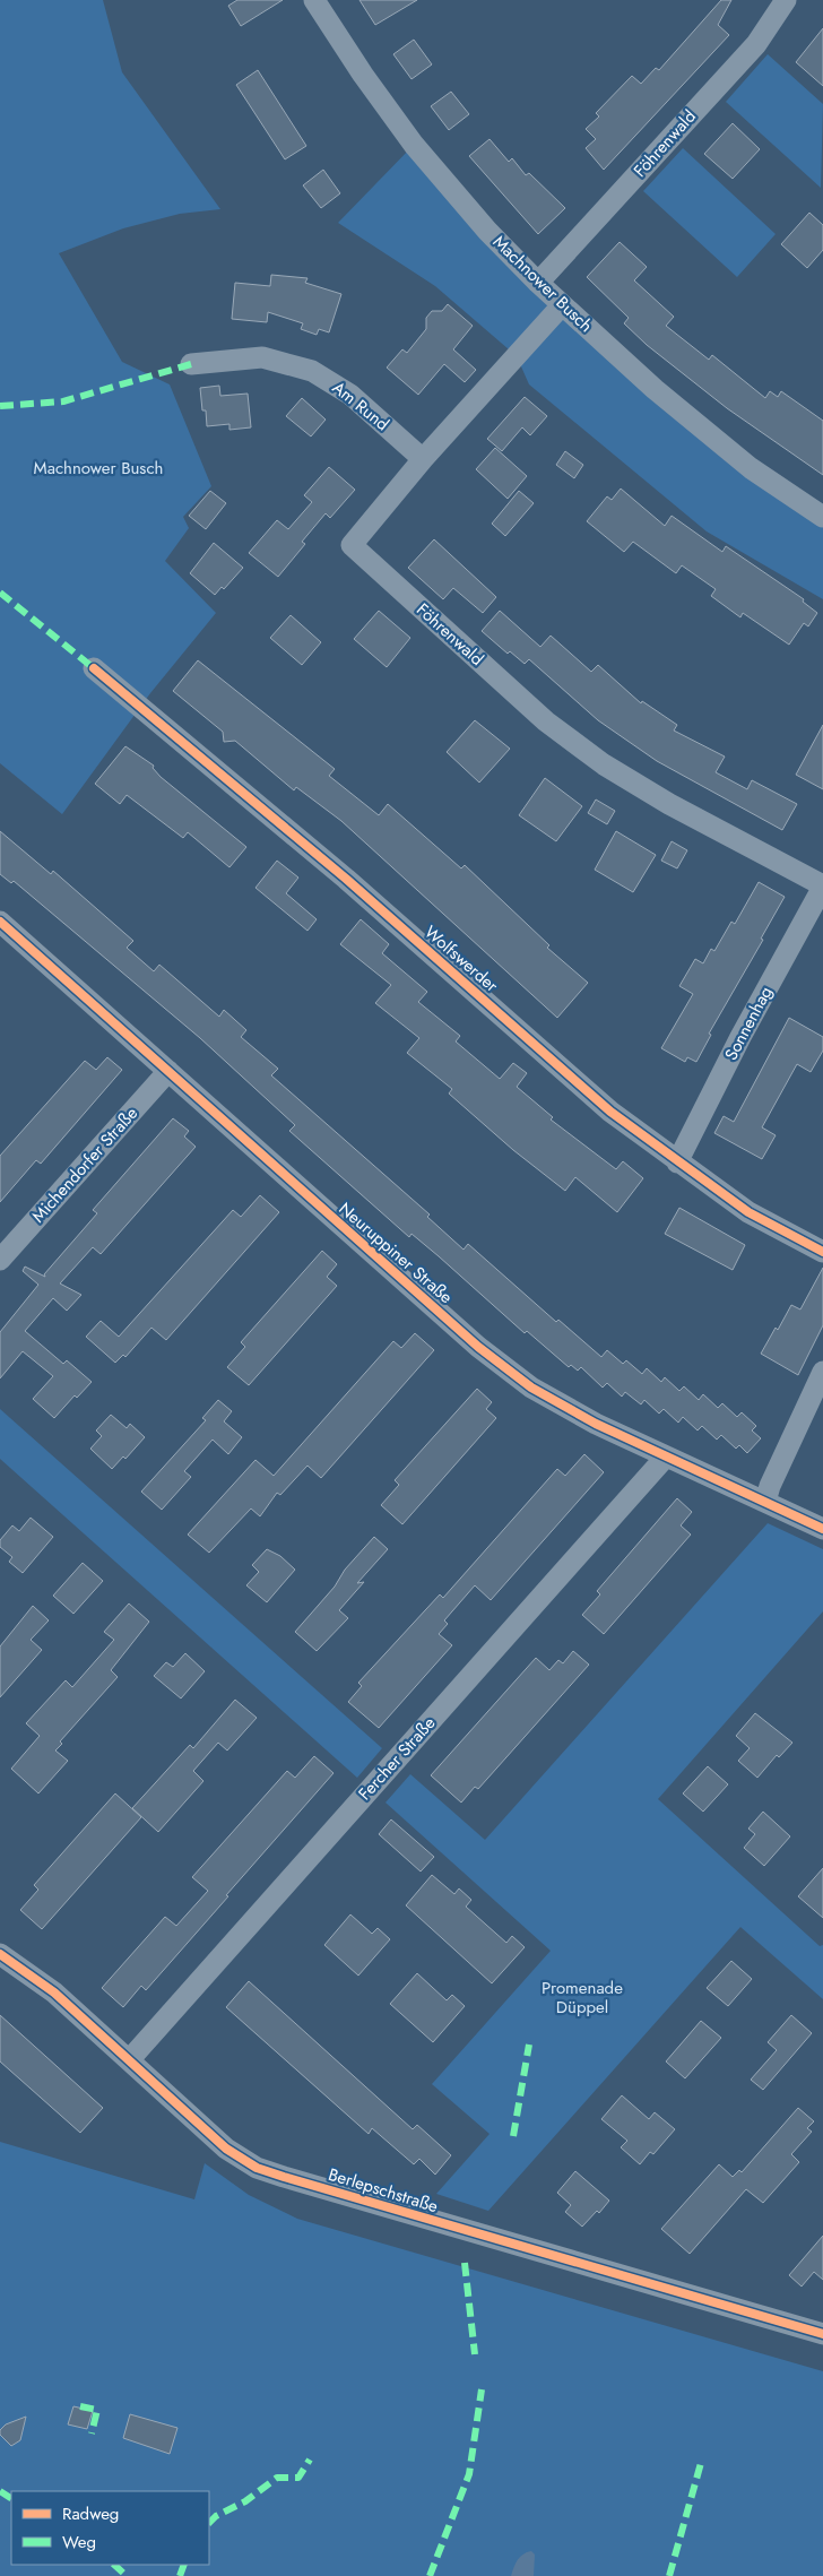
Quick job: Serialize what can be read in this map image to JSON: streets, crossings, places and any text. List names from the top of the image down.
{
  "streets": {
    "street": [
      "Föhrenwald",
      "Machnower Busch",
      "Am Rund",
      "Wolfswerder",
      "Sonnenhag",
      "Michendorfer Straße",
      "Neuruppiner Straße",
      "Fercher Straße",
      "Berlepschstraße"
    ]
  },
  "crossings": [
    ["Föhrenwald", "Machnower Busch"],
    ["Föhrenwald", "Am Rund"],
    ["Föhrenwald", "Sonnenhag"],
    ["Wolfswerder", "Sonnenhag"],
    ["Michendorfer Straße", "Neuruppiner Straße"],
    ["Neuruppiner Straße", "Fercher Straße"],
    ["Fercher Straße", "Berlepschstraße"]
  ],
  "parks": ["Machnower Busch", "Promenade Düppel"],
  "legend": ["Radweg", "Weg"]
}
